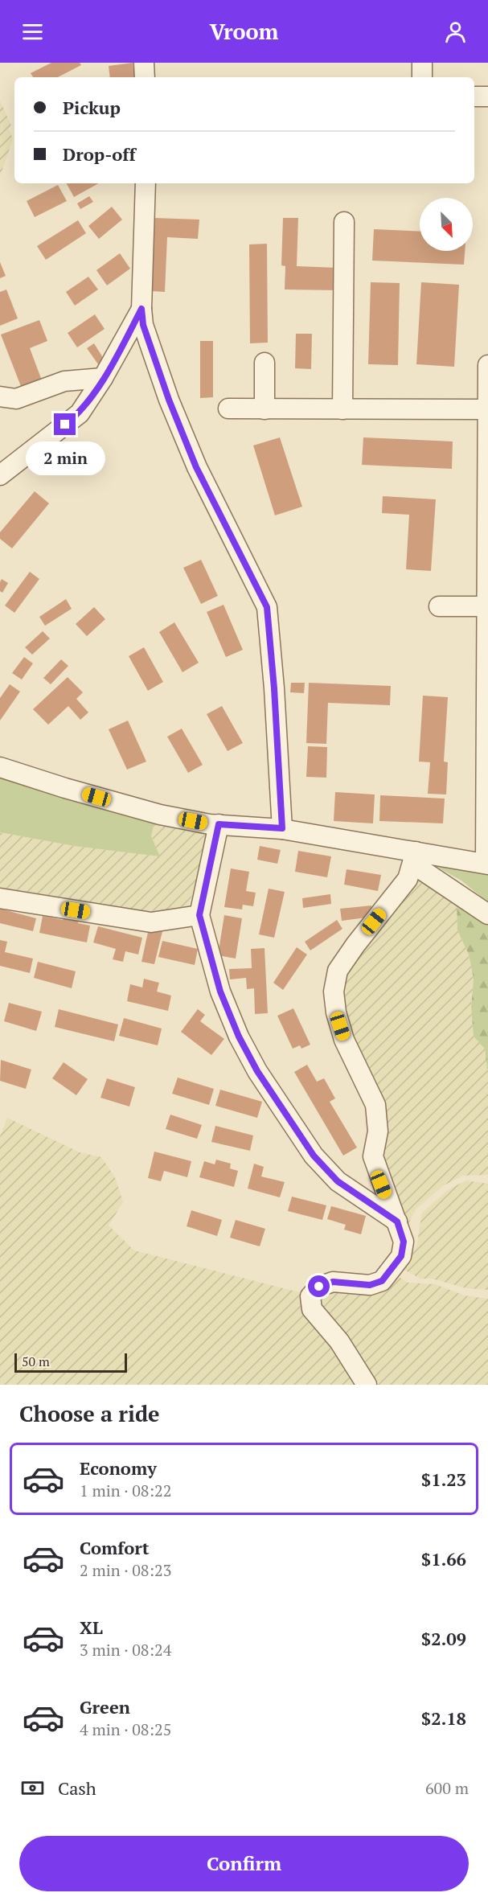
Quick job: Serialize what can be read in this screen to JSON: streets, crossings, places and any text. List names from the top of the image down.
{
  "scale_bar": "50 m",
  "north": "bottom right",
  "page": {
    "header": "Vroom",
    "banner": ["Pickup", "Drop-off"],
    "bubble": "2 min",
    "scale": "50 m",
    "heading": "Choose a ride",
    "list": [
      {
        "name": "Economy",
        "note": "1 min · 08:22",
        "value": "$1.23"
      },
      {
        "name": "Comfort",
        "note": "2 min · 08:23",
        "value": "$1.66"
      },
      {
        "name": "XL",
        "note": "3 min · 08:24",
        "value": "$2.09"
      },
      {
        "name": "Green",
        "note": "4 min · 08:25",
        "value": "$2.18"
      }
    ],
    "pay": ["Cash", "600 m"],
    "buttons": "Confirm"
  }
}
